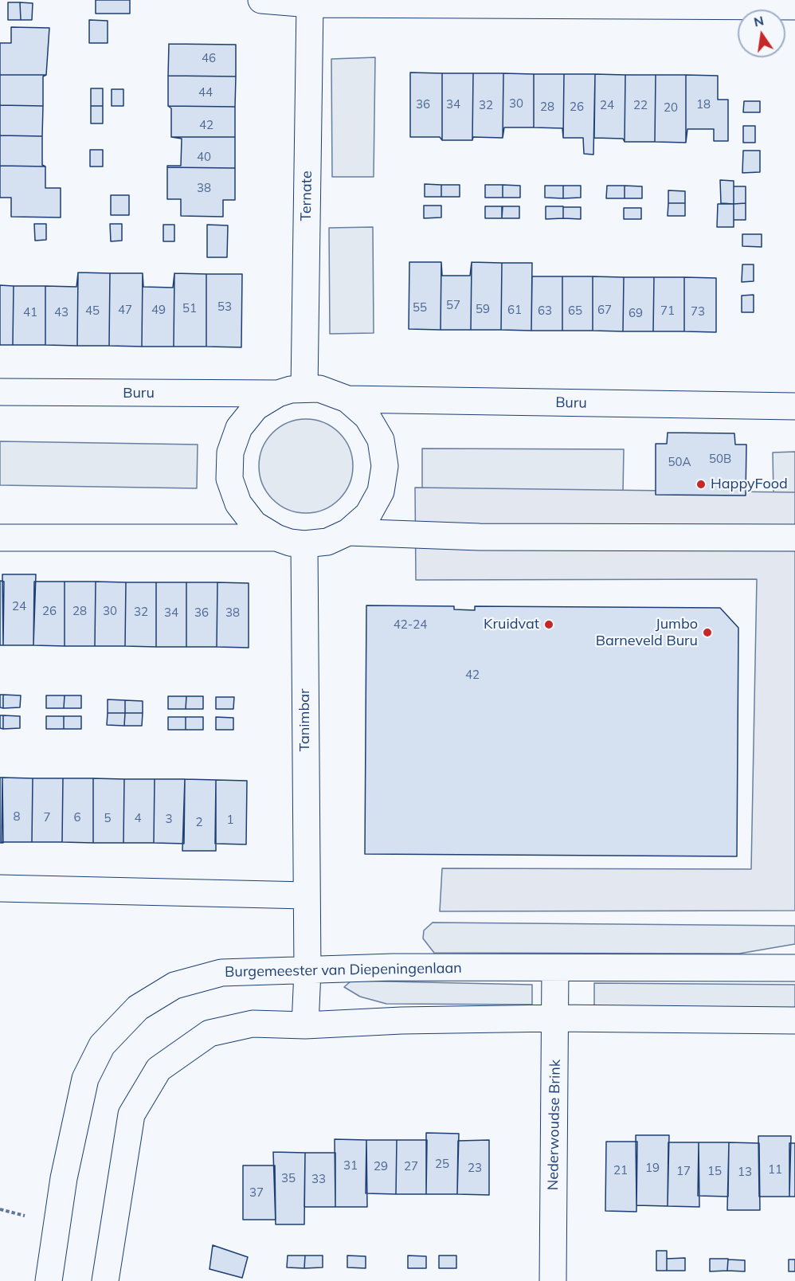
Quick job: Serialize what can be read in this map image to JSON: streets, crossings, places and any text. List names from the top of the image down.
{
  "streets": {
    "street": [
      "Ternate",
      "Buru",
      "Tanimbar",
      "Burgemeester van Diepeningenlaan",
      "Nederwoudse Brink"
    ]
  },
  "crossings": [
    ["Ternate", "Buru"],
    ["Ternate", "Tanimbar"],
    ["Buru", "Tanimbar"],
    ["Tanimbar", "Burgemeester van Diepeningenlaan"],
    ["Burgemeester van Diepeningenlaan", "Nederwoudse Brink"]
  ],
  "places": ["HappyFood", "Kruidvat", "Jumbo Barneveld Buru"],
  "house_numbers": [
    "46",
    "44",
    "30",
    "36",
    "34",
    "18",
    "32",
    "24",
    "22",
    "28",
    "26",
    "20",
    "42",
    "40",
    "38",
    "57",
    "53",
    "55",
    "51",
    "59",
    "47",
    "49",
    "61",
    "67",
    "45",
    "63",
    "65",
    "71",
    "73",
    "41",
    "43",
    "69",
    "50B",
    "50A",
    "24",
    "26",
    "28",
    "30",
    "32",
    "34",
    "36",
    "38",
    "42-24",
    "42",
    "8",
    "7",
    "6",
    "5",
    "4",
    "3",
    "1",
    "2",
    "25",
    "31",
    "29",
    "27",
    "23",
    "19",
    "11",
    "21",
    "17",
    "15",
    "13",
    "35",
    "33",
    "37"
  ],
  "north": "top"
}
